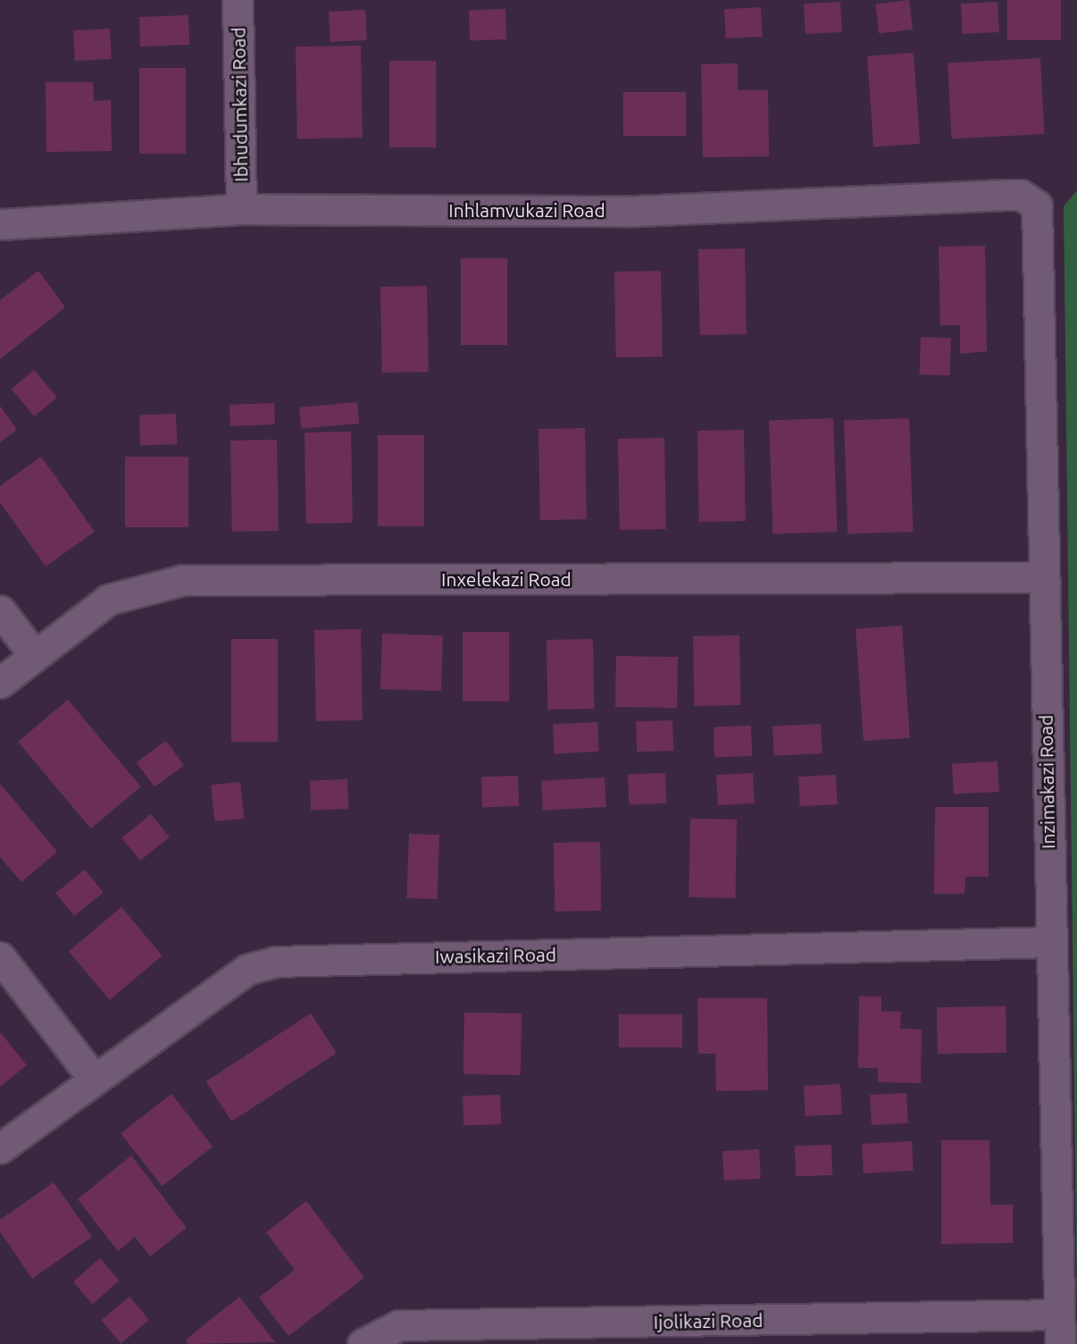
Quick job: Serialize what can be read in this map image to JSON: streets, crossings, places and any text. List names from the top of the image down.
{
  "streets": {
    "street": [
      "Ibhudumkazi Road",
      "Inhlamvukazi Road",
      "Inxelekazi Road",
      "Inzimakazi Road",
      "Iwasikazi Road",
      "Ijolikazi Road"
    ]
  },
  "crossings": [
    ["Ibhudumkazi Road", "Inhlamvukazi Road"],
    ["Inhlamvukazi Road", "Inzimakazi Road"],
    ["Inxelekazi Road", "Inzimakazi Road"],
    ["Inzimakazi Road", "Iwasikazi Road"],
    ["Inzimakazi Road", "Ijolikazi Road"]
  ]
}
